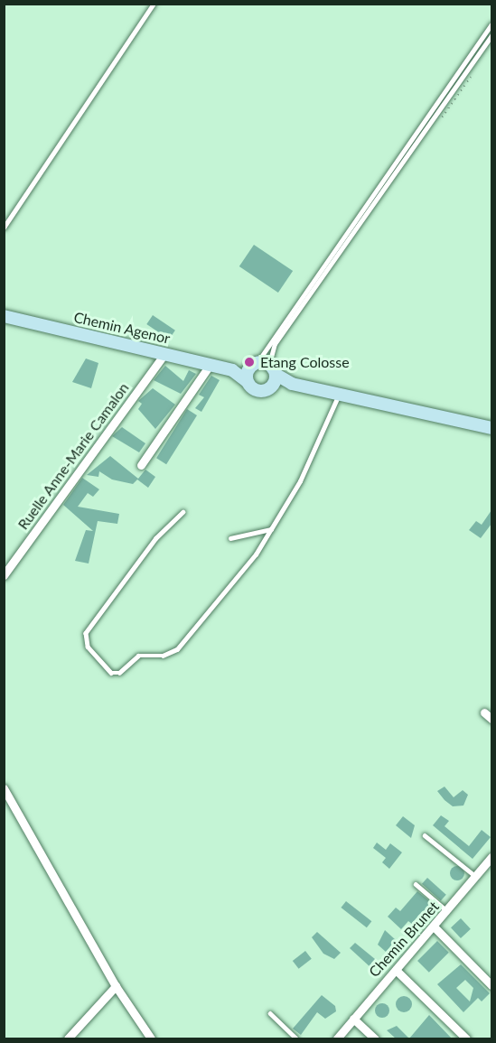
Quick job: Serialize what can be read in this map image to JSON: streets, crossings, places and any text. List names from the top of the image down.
{
  "streets": {
    "main road": ["Chemin Agenor"],
    "street": ["Ruelle Anne-Marie Camalon", "Chemin Brunet"]
  },
  "crossings": [
    ["Chemin Agenor", "Ruelle Anne-Marie Camalon"]
  ],
  "places": ["Etang Colosse"]
}
